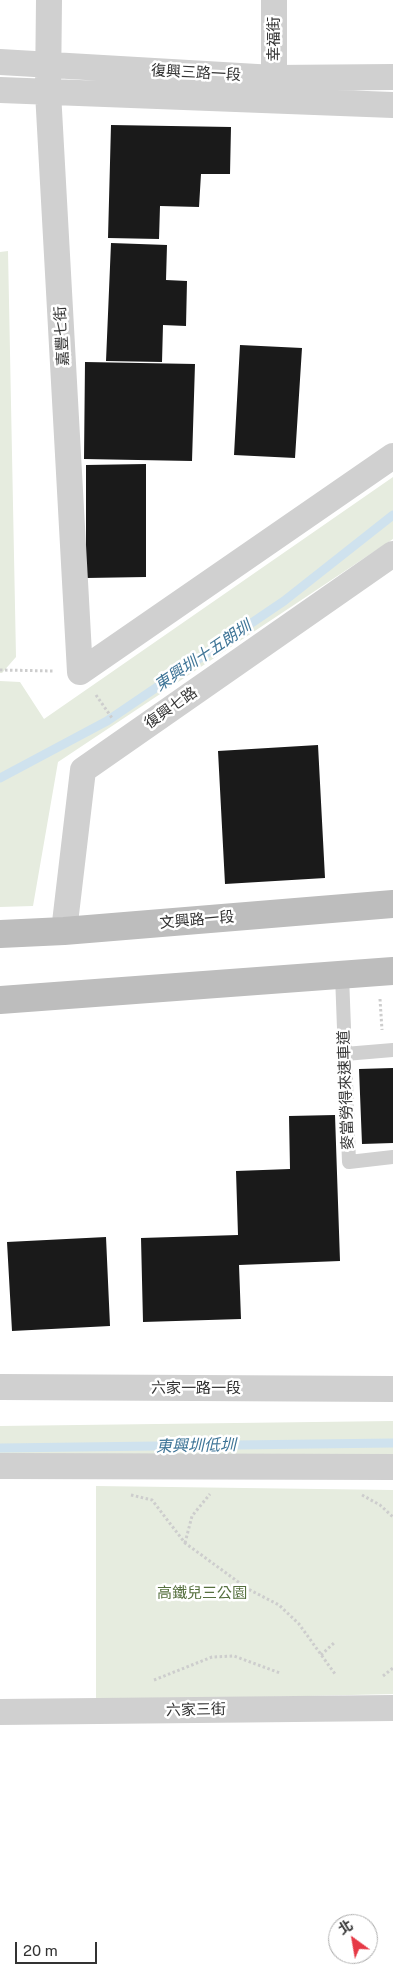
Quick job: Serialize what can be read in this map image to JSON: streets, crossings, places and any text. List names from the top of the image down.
{
  "streets": {
    "street": [
      "幸福街",
      "復興三路一段",
      "嘉豐七街",
      "復興七路",
      "文興路一段",
      "六家一路一段",
      "六家三街"
    ],
    "lane": ["麥當勞得來速車道"]
  },
  "crossings": [
    ["幸福街", "復興三路一段"],
    ["復興三路一段", "嘉豐七街"],
    ["復興七路", "文興路一段"]
  ],
  "water": ["東興圳十五朗圳", "東興圳低圳"],
  "parks": ["高鐵兒三公園"],
  "scale_bar": "20 m",
  "north": "top left"
}
